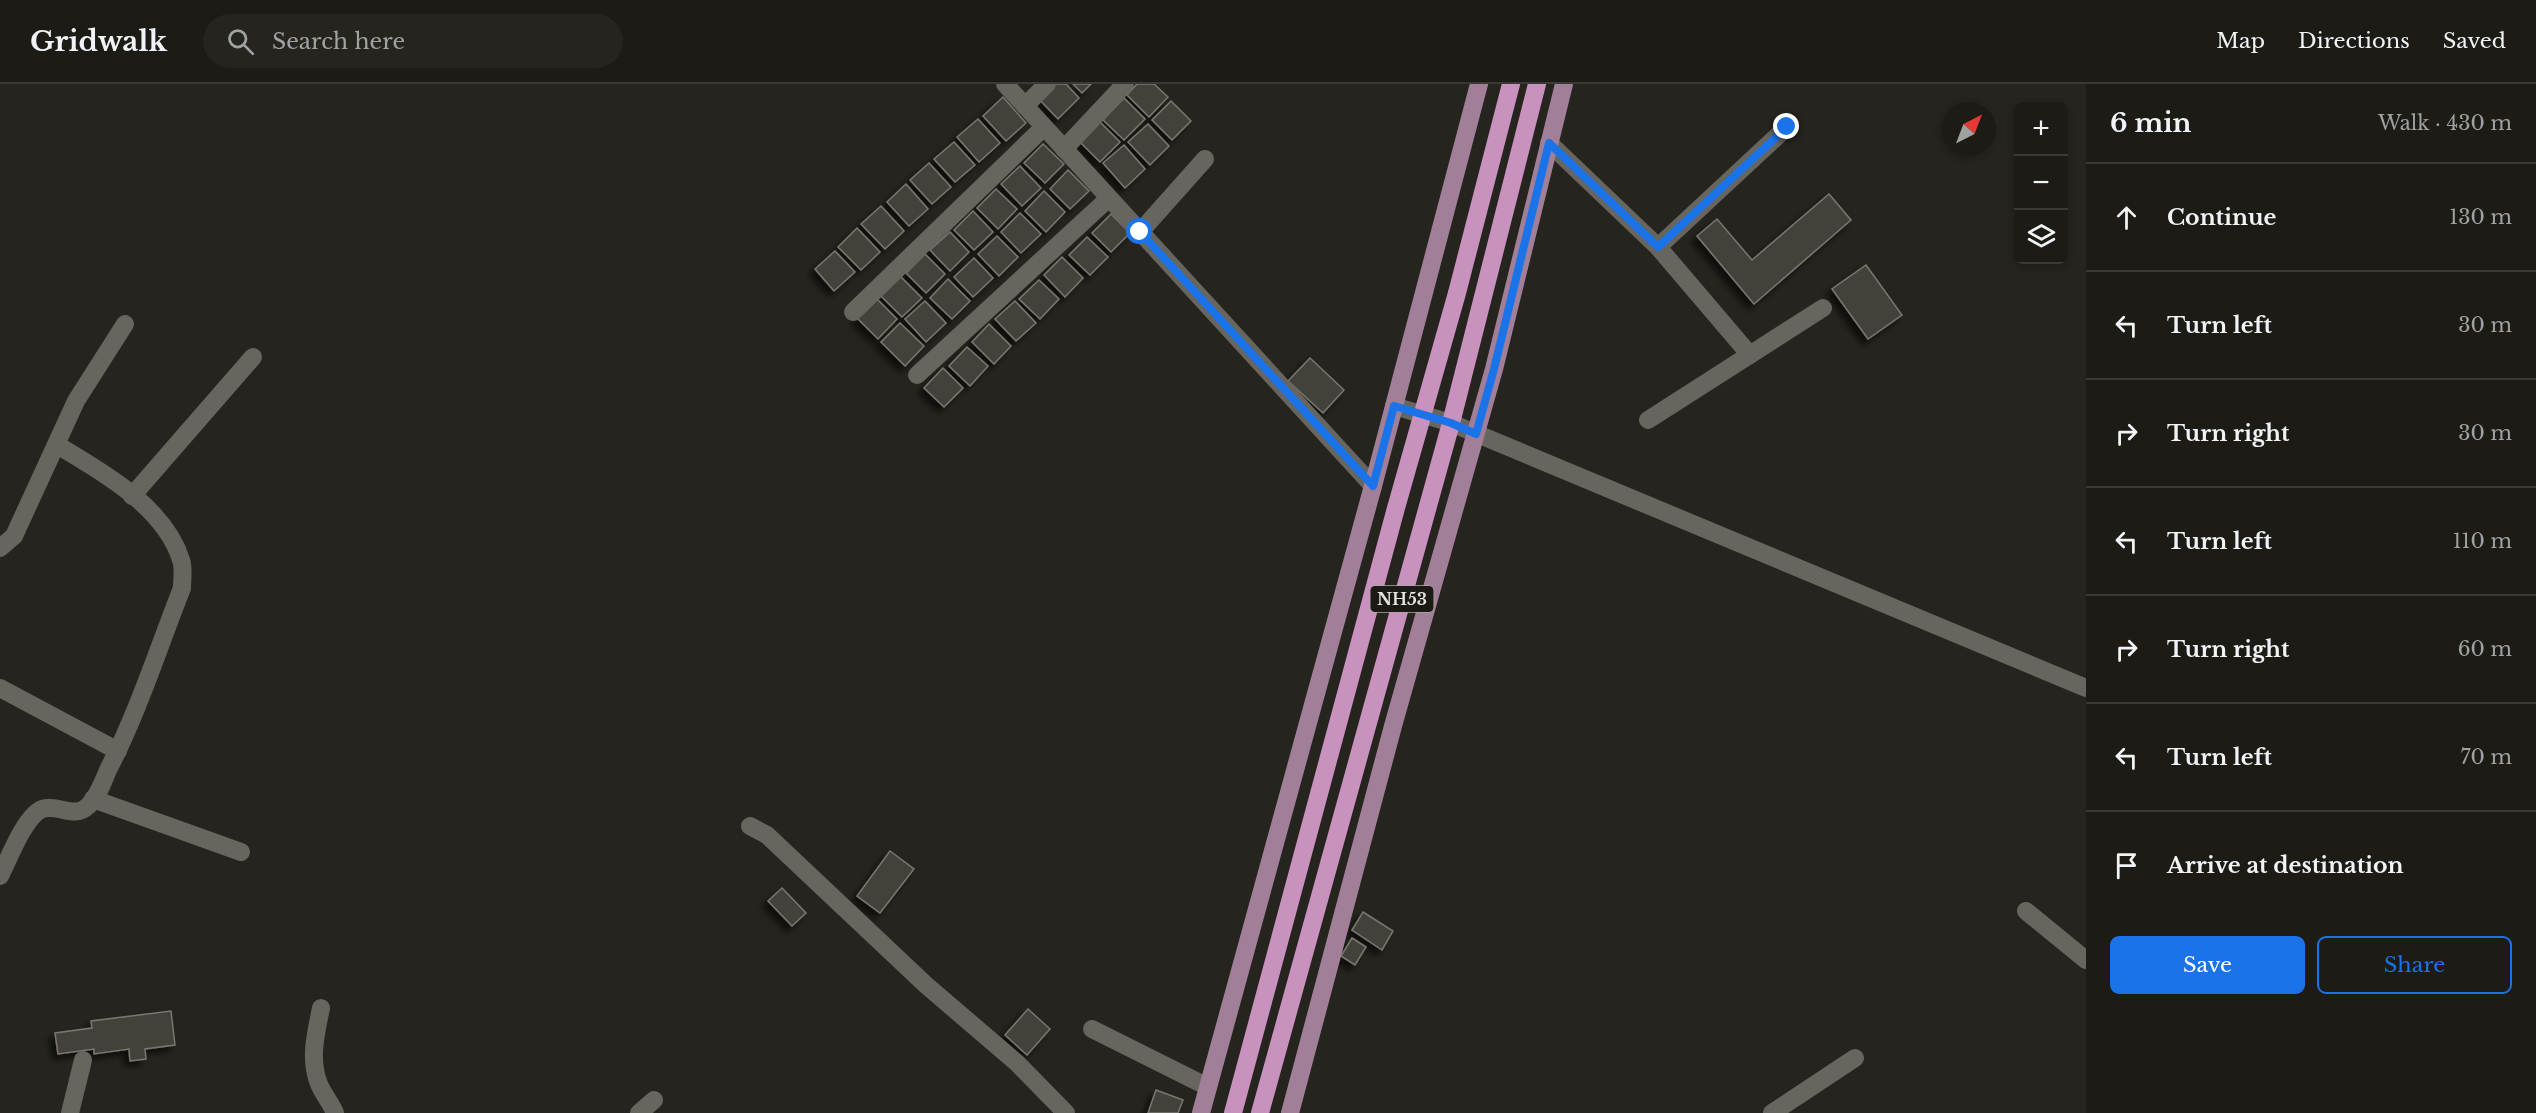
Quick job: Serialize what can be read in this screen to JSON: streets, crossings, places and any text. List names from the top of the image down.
{
  "streets": {
    "highway": ["NH53"]
  },
  "north": "top right",
  "page": {
    "header": "Gridwalk",
    "search": "Search here",
    "nav": ["Map", "Directions", "Saved"],
    "heading": ["6 min", "Walk · 430 m"],
    "map_buttons": ["+", "−"],
    "list": [
      ["Continue", "130 m"],
      ["Turn left", "30 m"],
      ["Turn right", "30 m"],
      ["Turn left", "110 m"],
      ["Turn right", "60 m"],
      ["Turn left", "70 m"],
      "Arrive at destination"
    ],
    "buttons": ["Save", "Share"]
  }
}
